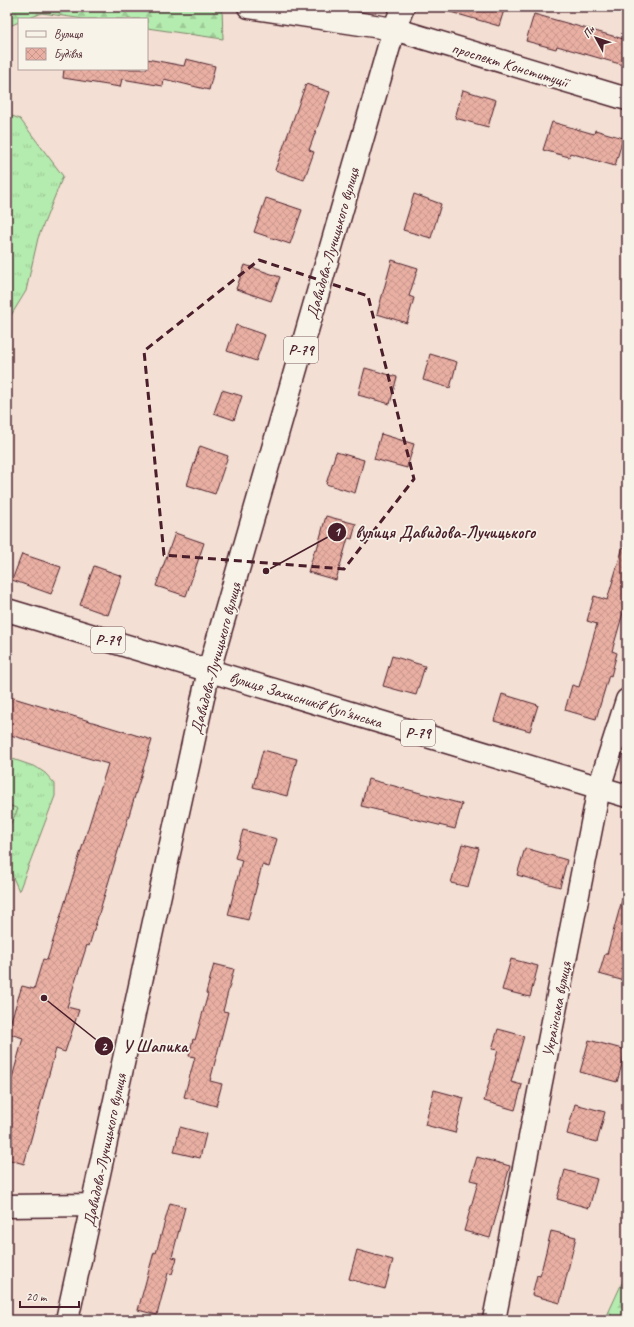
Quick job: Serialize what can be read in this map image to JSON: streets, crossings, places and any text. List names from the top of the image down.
{
  "streets": {
    "main road": [
      "проспект Конституції",
      "Давидова-Лучицького вулиця",
      "Р-79",
      "вулиця Захисників Куп'янська",
      "Українська вулиця"
    ]
  },
  "crossings": [
    ["проспект Конституції", "Давидова-Лучицького вулиця"],
    ["Давидова-Лучицького вулиця", "вулиця Захисників Куп'янська"],
    ["вулиця Захисників Куп'янська", "Українська вулиця"]
  ],
  "places": ["вулиця Давидова-Лучицького", "У Шапика"],
  "legend": ["Вулиця", "Будівля"],
  "scale_bar": "20 m",
  "north": "top left"
}
